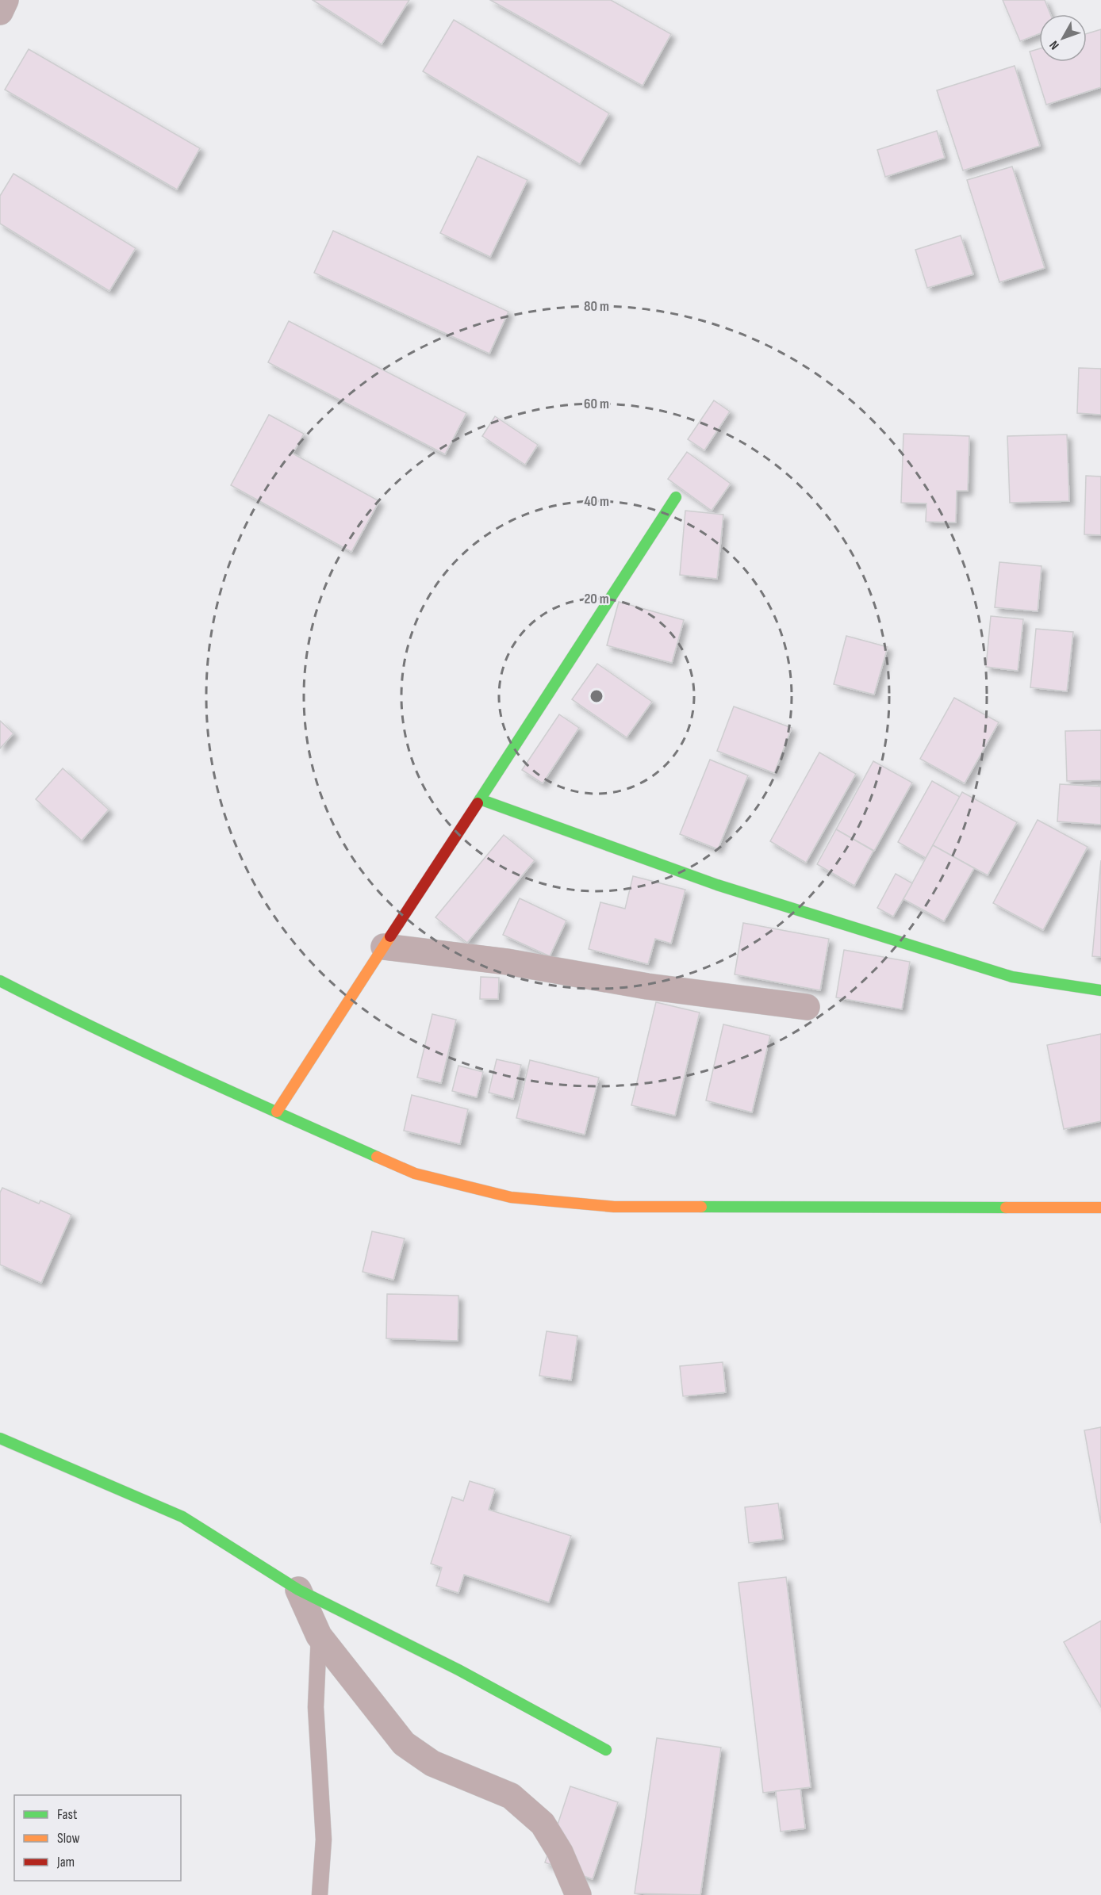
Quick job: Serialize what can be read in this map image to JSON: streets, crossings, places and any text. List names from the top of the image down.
{
  "legend": ["Fast", "Slow", "Jam"],
  "north": "bottom left",
  "rings": [
    "80 m",
    "60 m",
    "40 m",
    "20 m"
  ]
}
